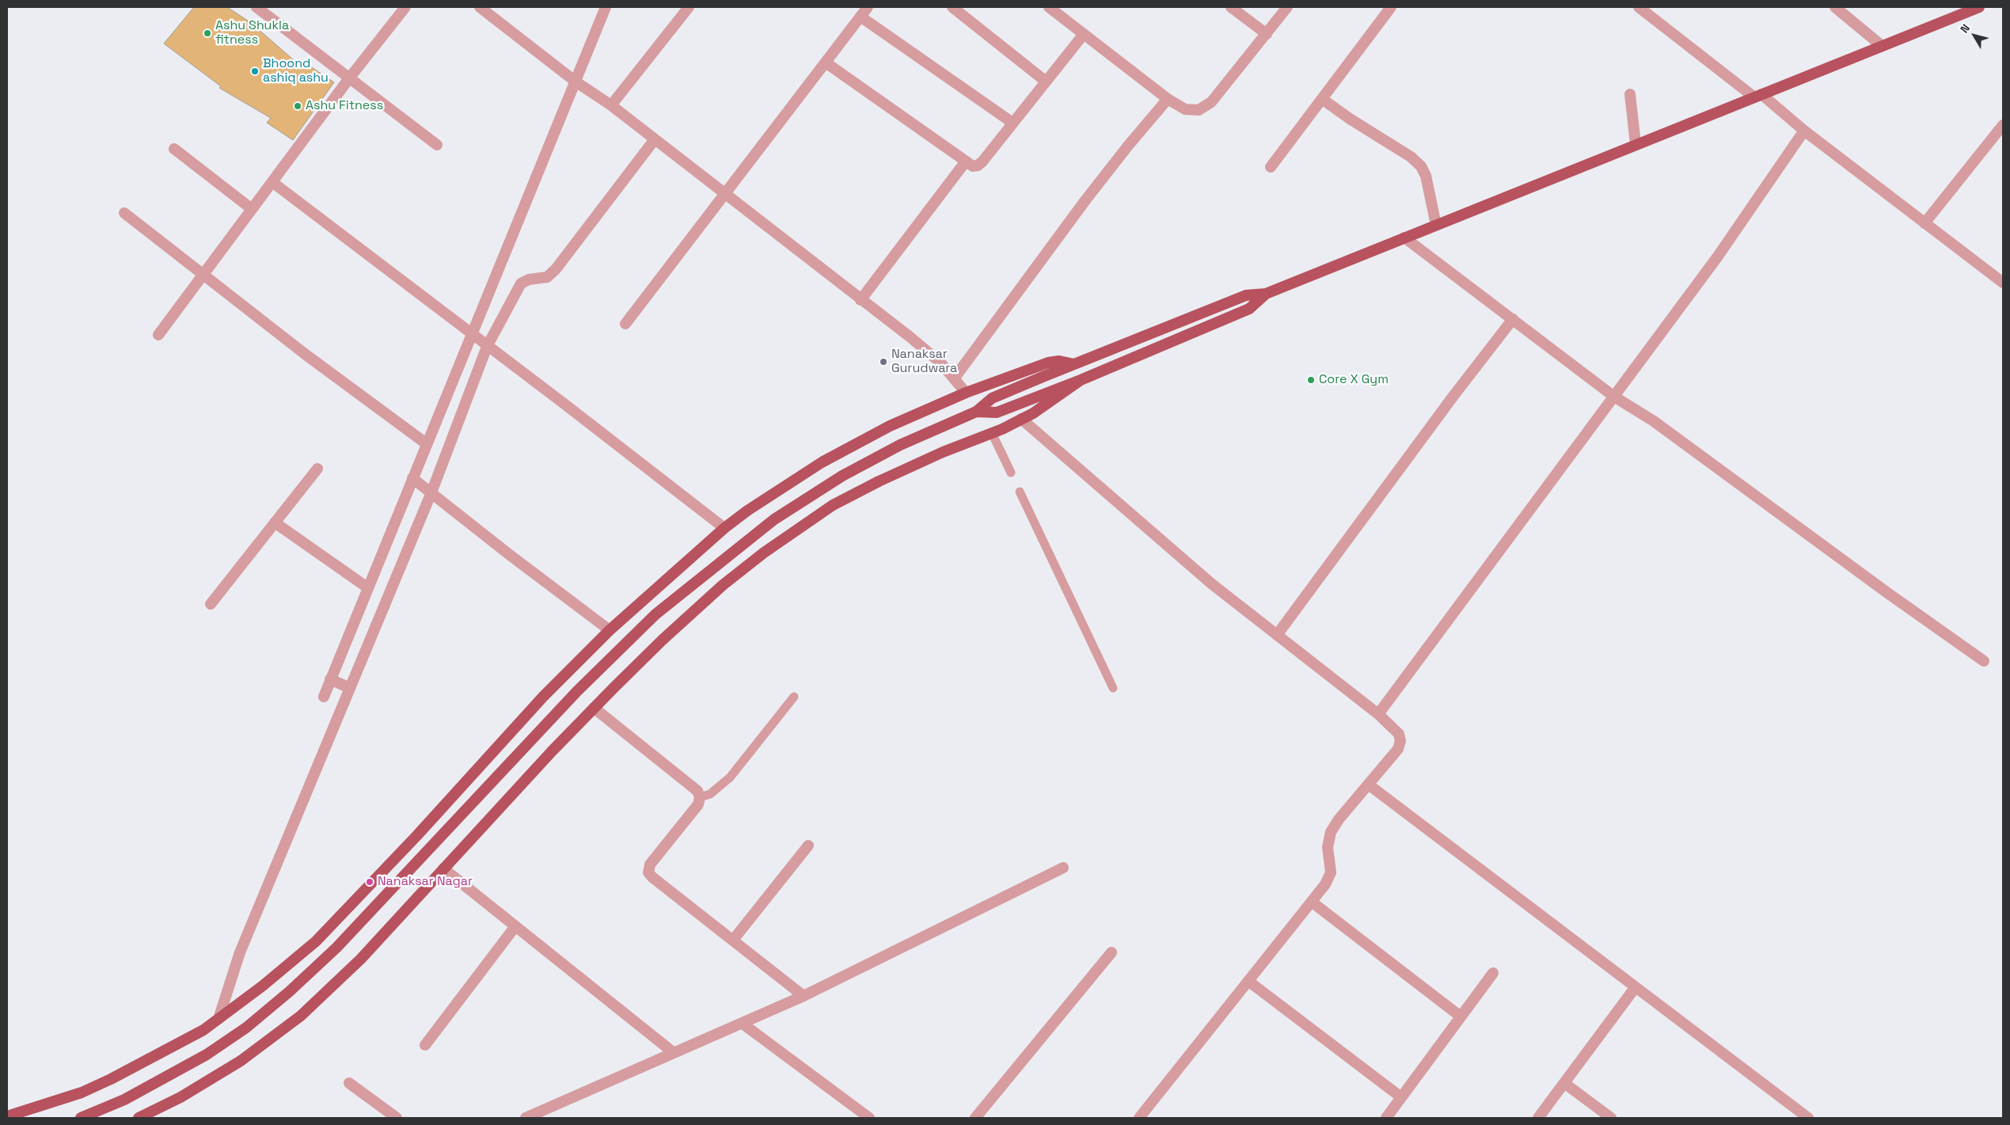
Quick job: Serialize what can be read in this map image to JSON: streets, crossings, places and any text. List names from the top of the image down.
{
  "places": [
    "Ashu Shukla fitness",
    "Bhoond ashiq ashu",
    "Ashu Fitness",
    "Nanaksar Gurudwara",
    "Core X Gym",
    "Nanaksar Nagar"
  ],
  "north": "top left"
}
